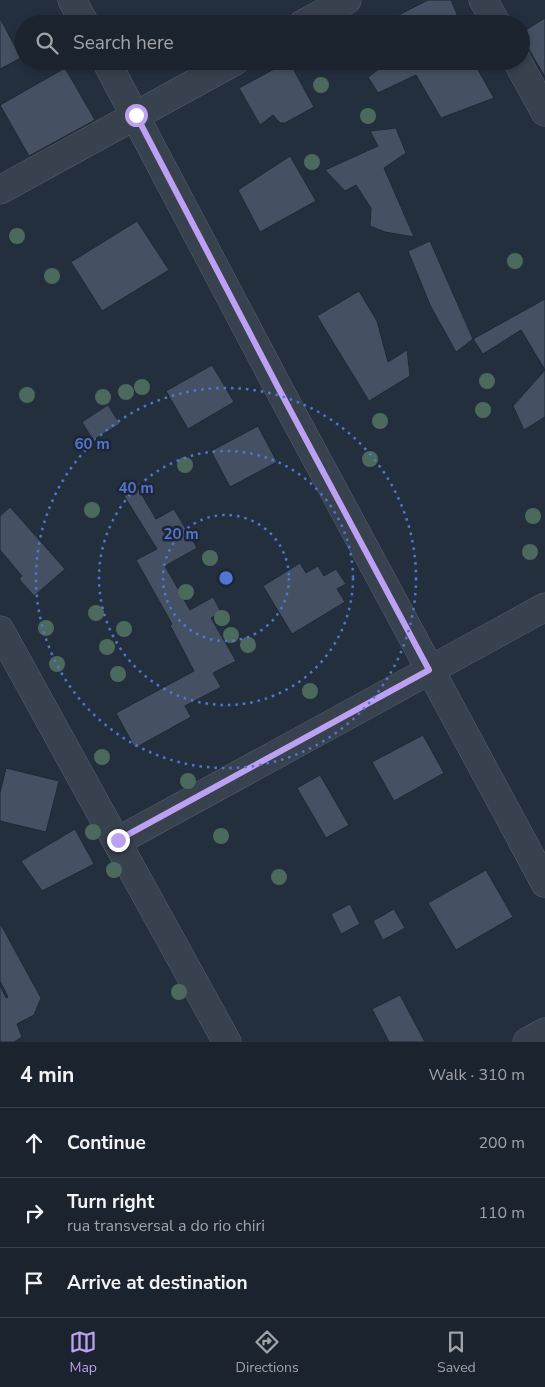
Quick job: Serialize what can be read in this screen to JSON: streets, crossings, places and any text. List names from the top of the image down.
{
  "page": {
    "search": "Search here",
    "heading": ["4 min", "Walk · 310 m"],
    "list": [
      ["Continue", "200 m"],
      ["Turn right", "rua transversal a do rio chiri", "110 m"],
      "Arrive at destination"
    ],
    "nav": ["Map", "Directions", "Saved"]
  },
  "rings": ["60 m", "40 m", "20 m"]
}
